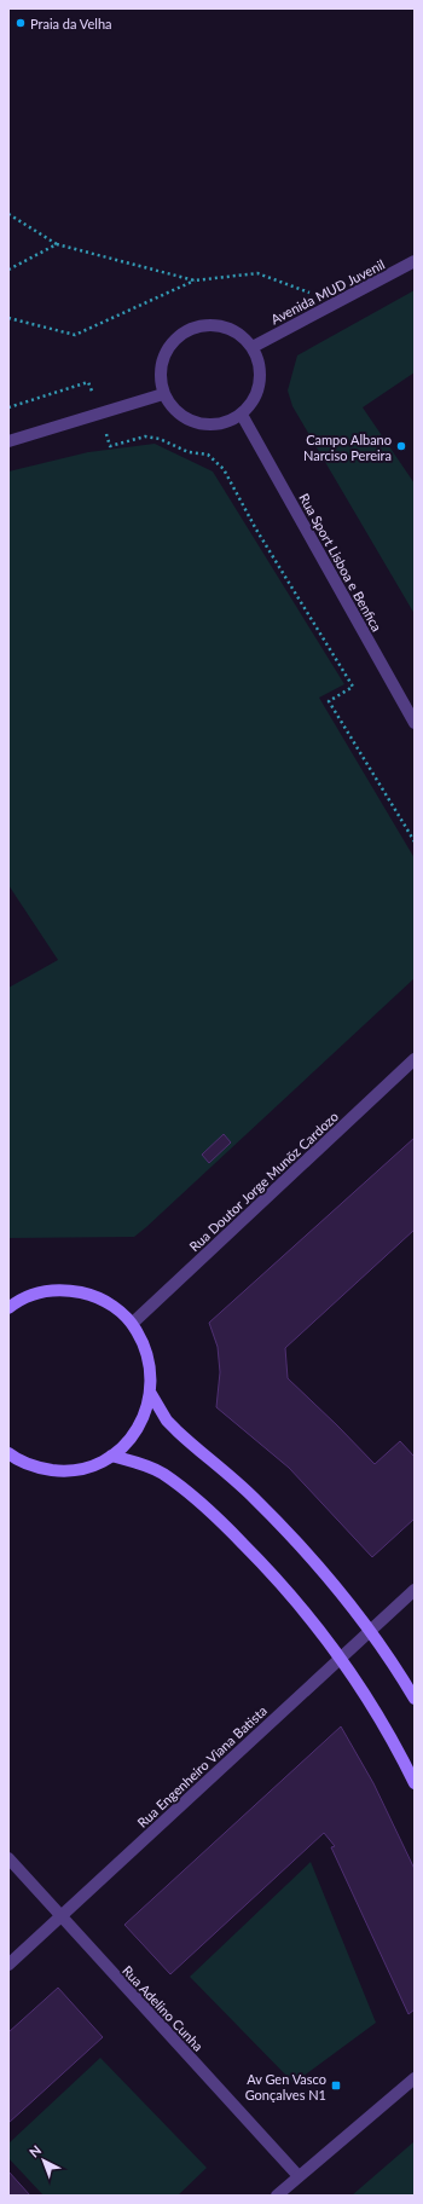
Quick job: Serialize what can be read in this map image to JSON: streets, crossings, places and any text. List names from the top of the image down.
{
  "streets": {
    "street": [
      "Avenida MUD Juvenil",
      "Rua Sport Lisboa e Benfica",
      "Rua Doutor Jorge Munõz Cardozo",
      "Rua Engenheiro Viana Batista",
      "Rua Adelino Cunha"
    ]
  },
  "crossings": [
    ["Avenida MUD Juvenil", "Rua Sport Lisboa e Benfica"],
    ["Rua Engenheiro Viana Batista", "Rua Adelino Cunha"]
  ],
  "places": {
    "other": ["Praia da Velha", "Campo Albano Narciso Pereira"],
    "transit": ["Av Gen Vasco Gonçalves N1"]
  },
  "north": "top left"
}
